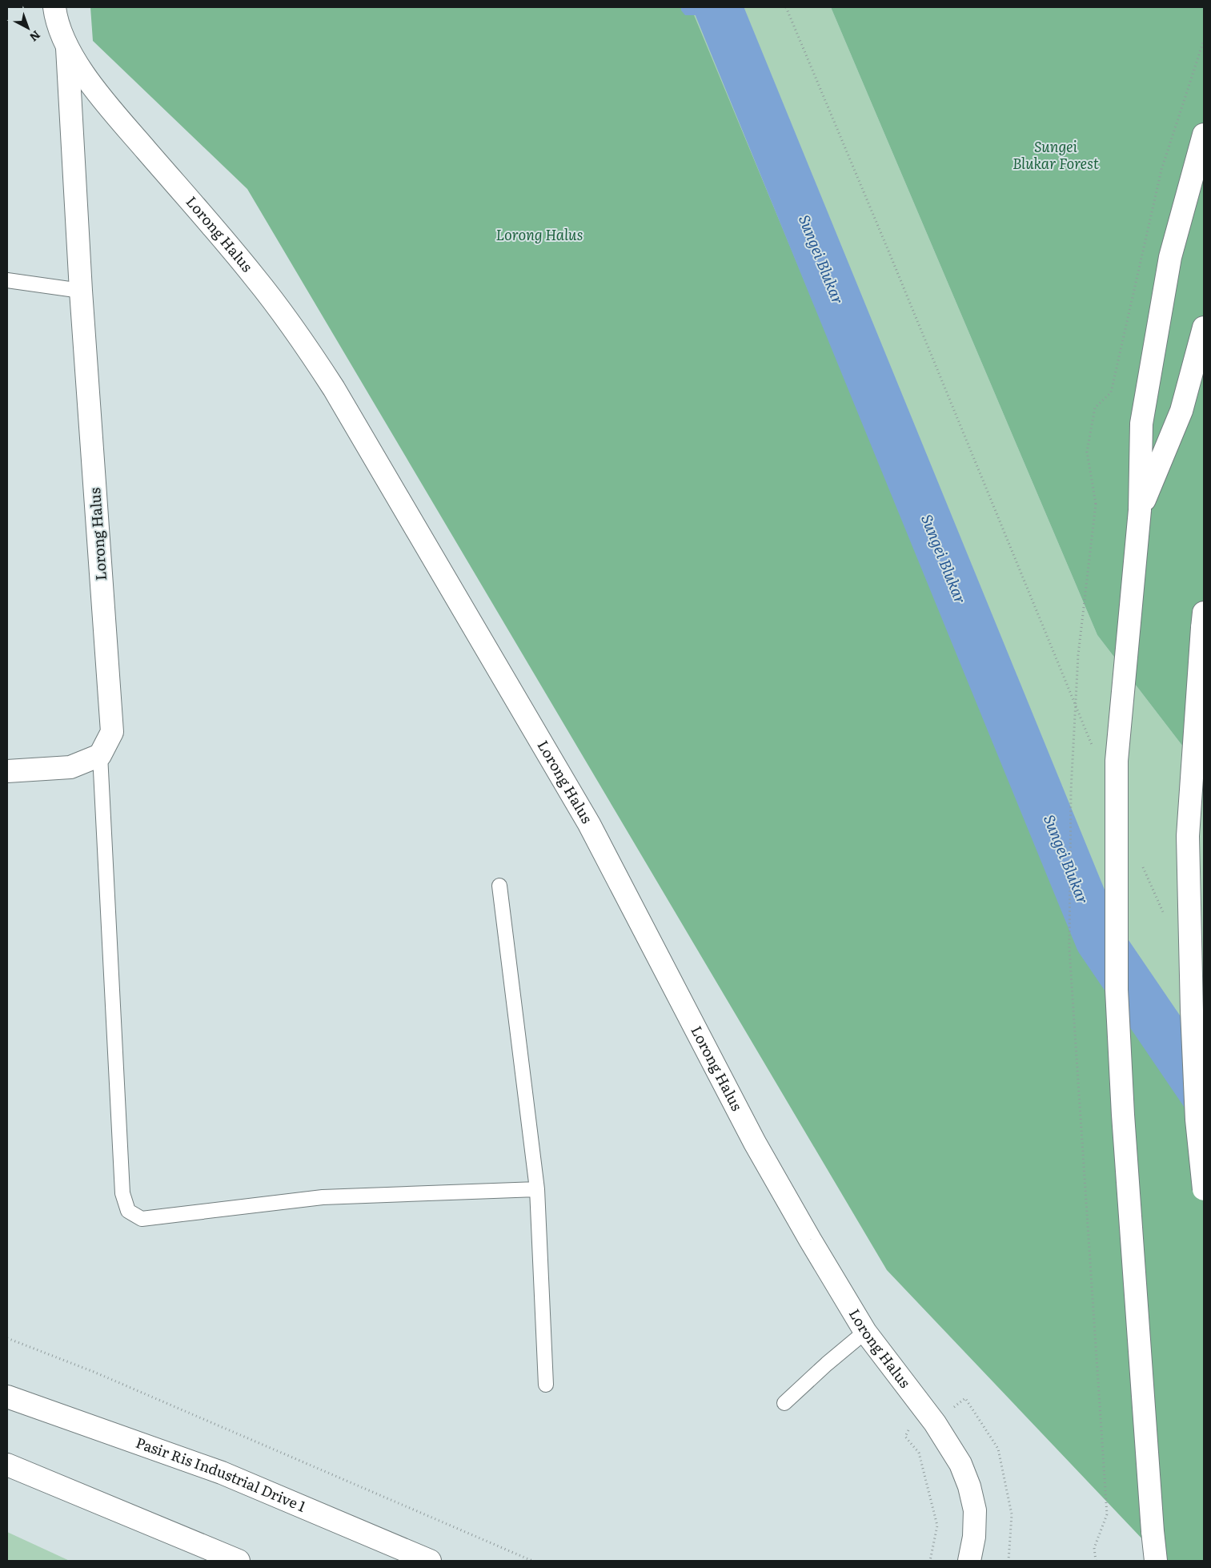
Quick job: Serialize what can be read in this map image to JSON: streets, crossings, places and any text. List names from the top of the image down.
{
  "streets": {
    "main road": ["Lorong Halus", "Pasir Ris Industrial Drive 1"]
  },
  "water": ["Sungei Blukar"],
  "parks": ["Sungei Blukar Forest", "Lorong Halus"],
  "north": "bottom right"
}
